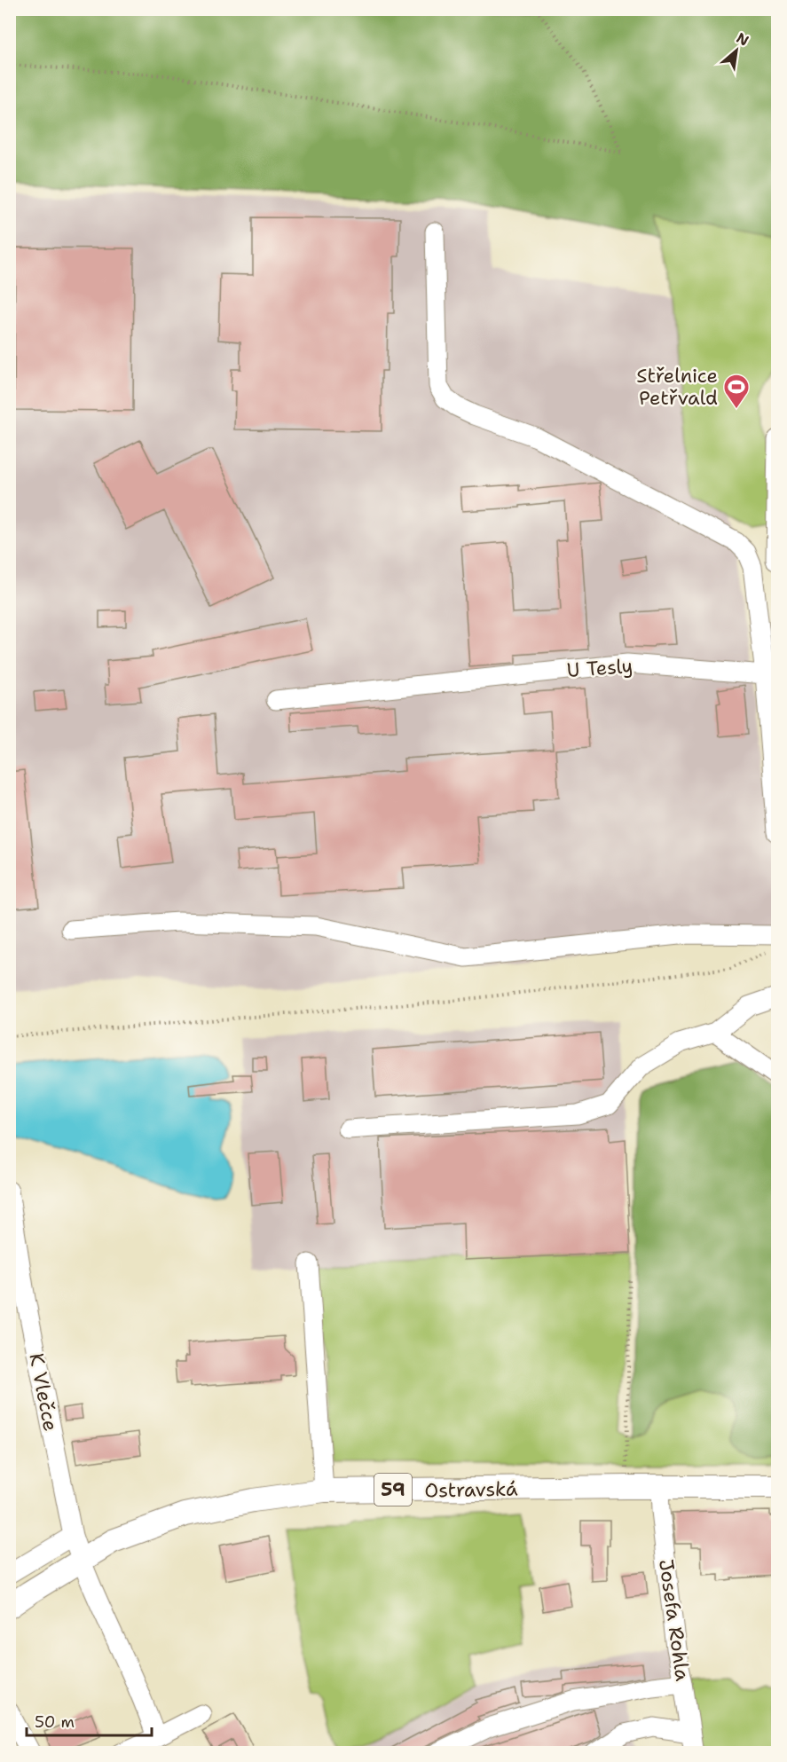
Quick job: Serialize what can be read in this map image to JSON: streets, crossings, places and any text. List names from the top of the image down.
{
  "streets": {
    "main road": ["59", "Ostravská"],
    "street": ["U Tesly", "K Vlečce", "Josefa Rohla"]
  },
  "crossings": [
    ["K Vlečce", "Ostravská"],
    ["Ostravská", "Josefa Rohla"]
  ],
  "places": {
    "sports": ["Střelnice Petřvald"]
  },
  "scale_bar": "50 m",
  "north": "top right"
}
